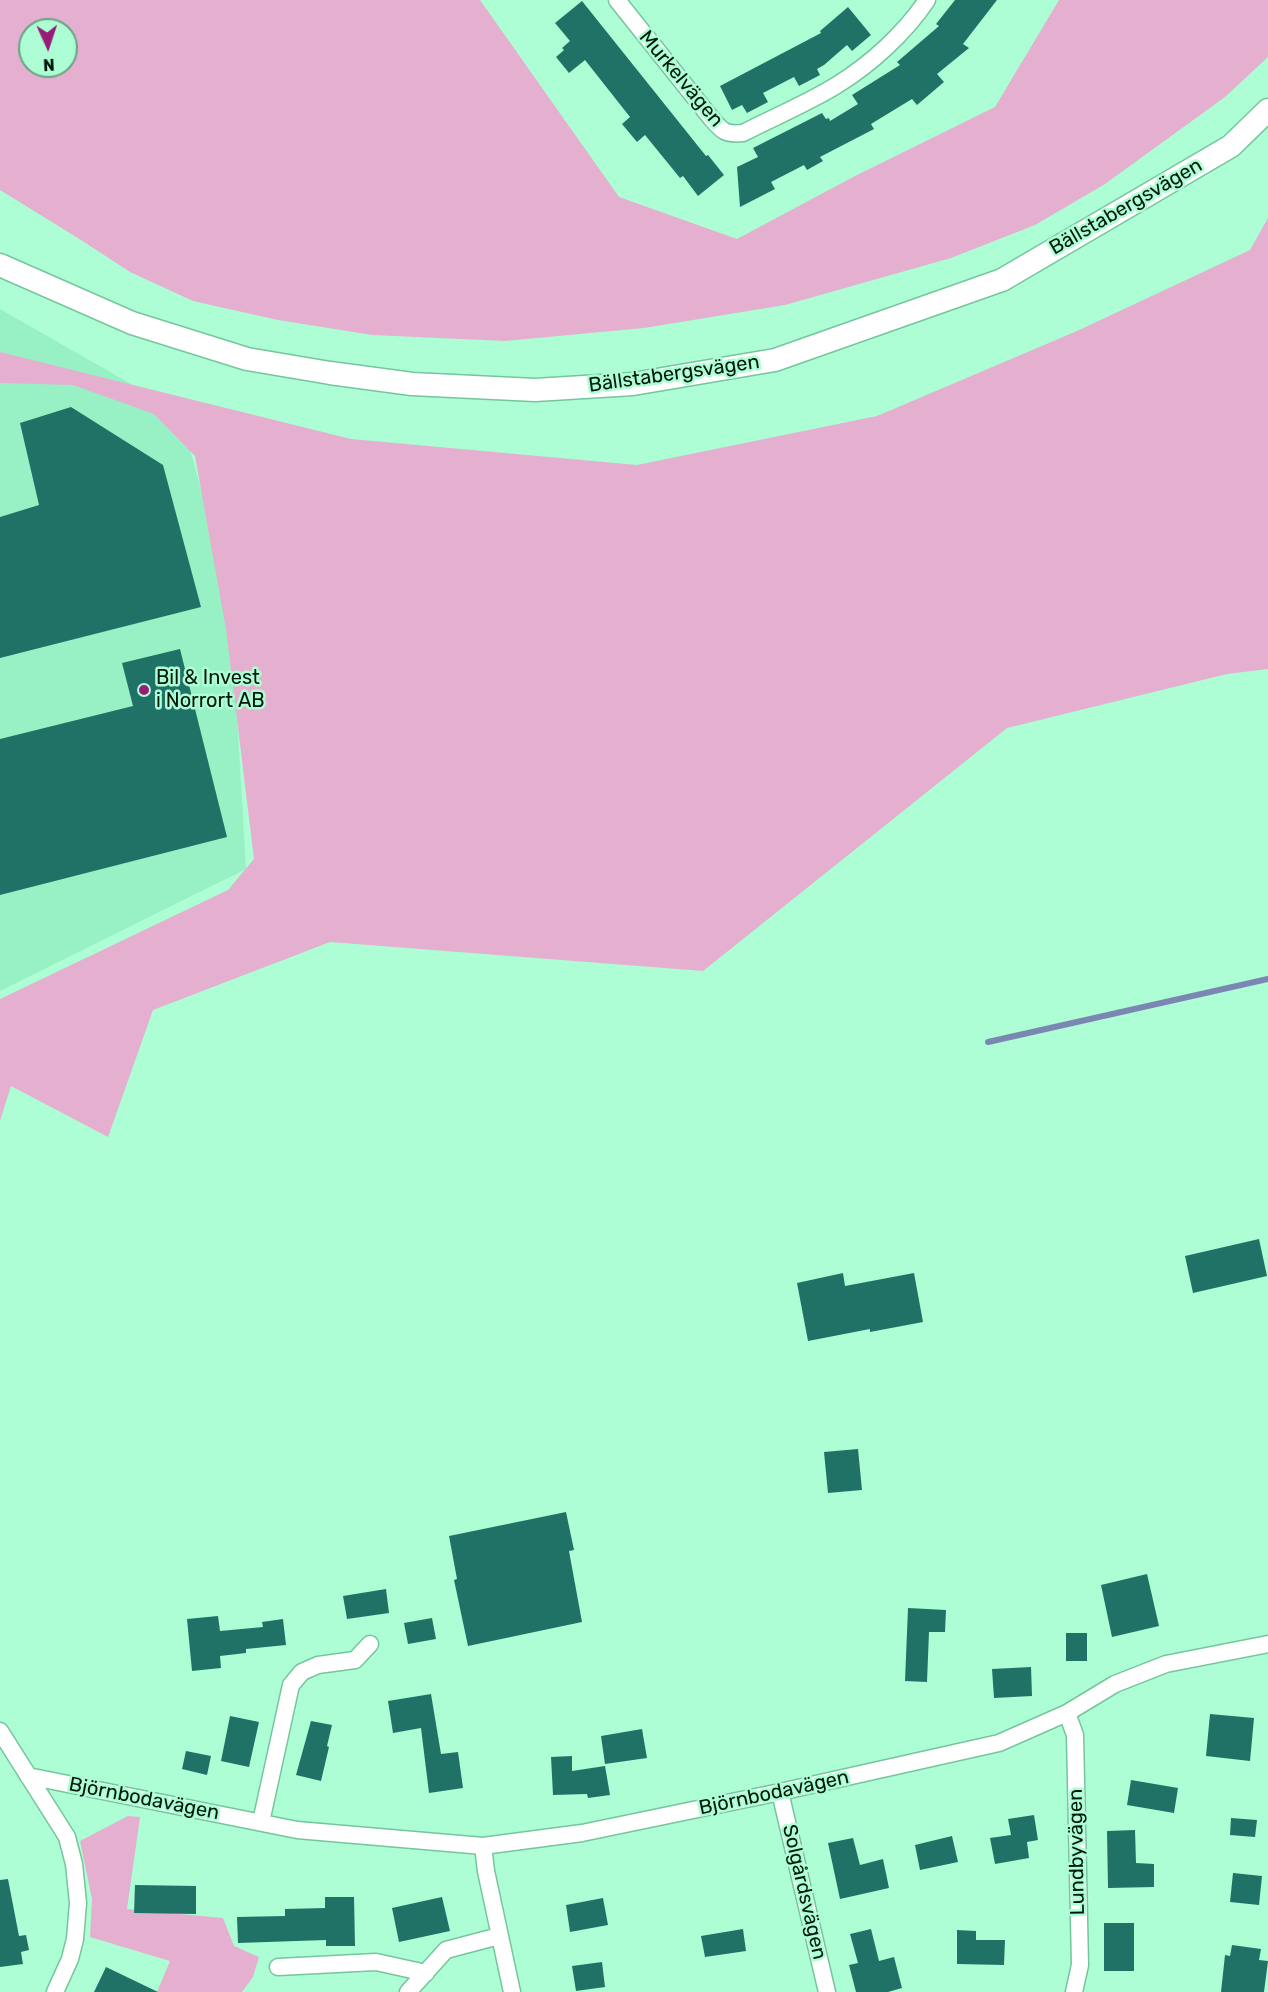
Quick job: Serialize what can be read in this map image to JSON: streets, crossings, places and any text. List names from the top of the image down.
{
  "streets": {
    "street": [
      "Murkelvägen",
      "Bällstabergsvägen",
      "Björnbodavägen",
      "Lundbyvägen",
      "Solgårdsvägen"
    ]
  },
  "crossings": [
    ["Björnbodavägen", "Lundbyvägen"],
    ["Björnbodavägen", "Solgårdsvägen"]
  ],
  "places": ["Bil & Invest i Norrort AB"],
  "north": "bottom"
}
